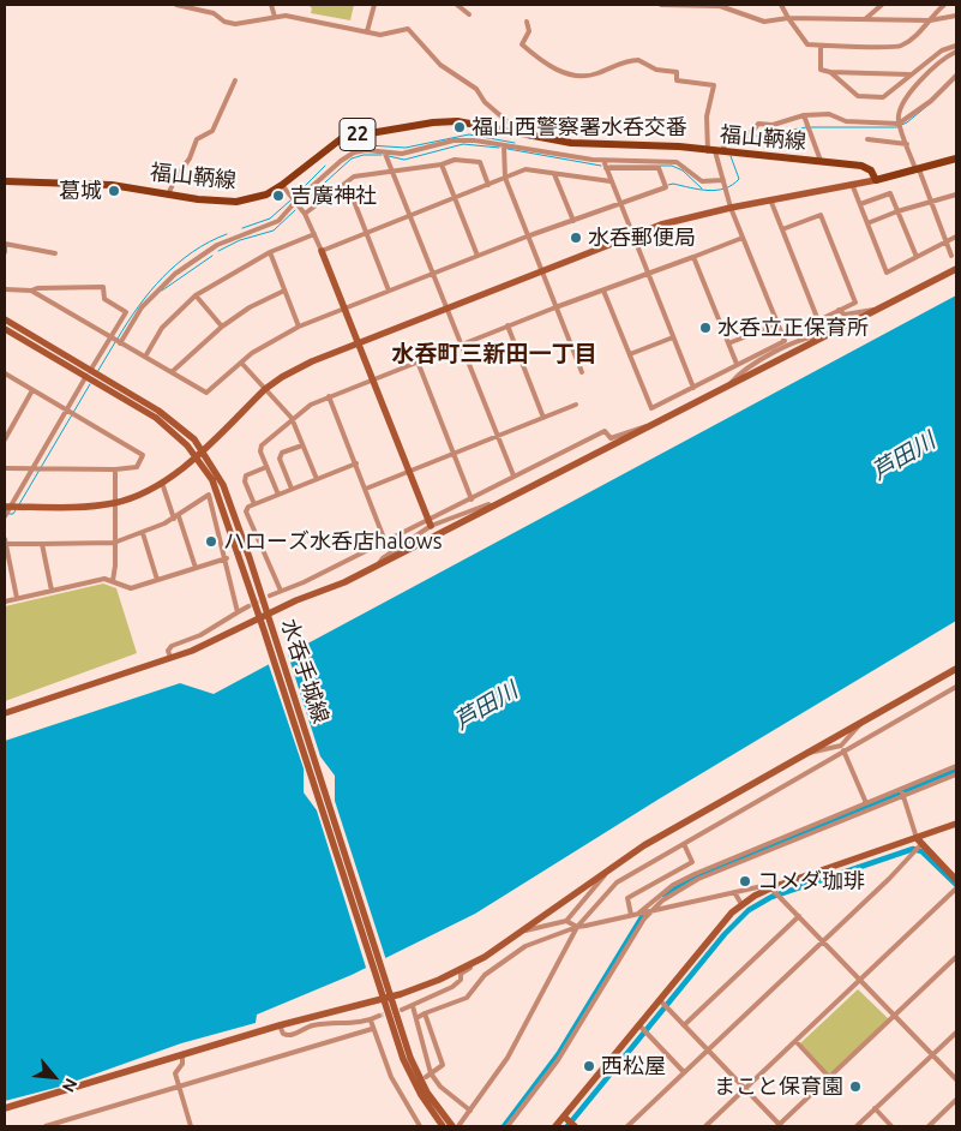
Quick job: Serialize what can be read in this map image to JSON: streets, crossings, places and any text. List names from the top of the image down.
{
  "streets": {
    "main road": ["22", "福山鞆線"],
    "street": ["水呑手城線"]
  },
  "districts": ["水呑町三新田一丁目"],
  "water": ["芦田川"],
  "places": [
    "福山西警察署水呑交番",
    "葛城",
    "吉廣神社",
    "水呑郵便局",
    "水呑立正保育所",
    "ハローズ水呑店halows",
    "コメダ珈琲",
    "西松屋",
    "まこと保育園"
  ],
  "north": "bottom right"
}
